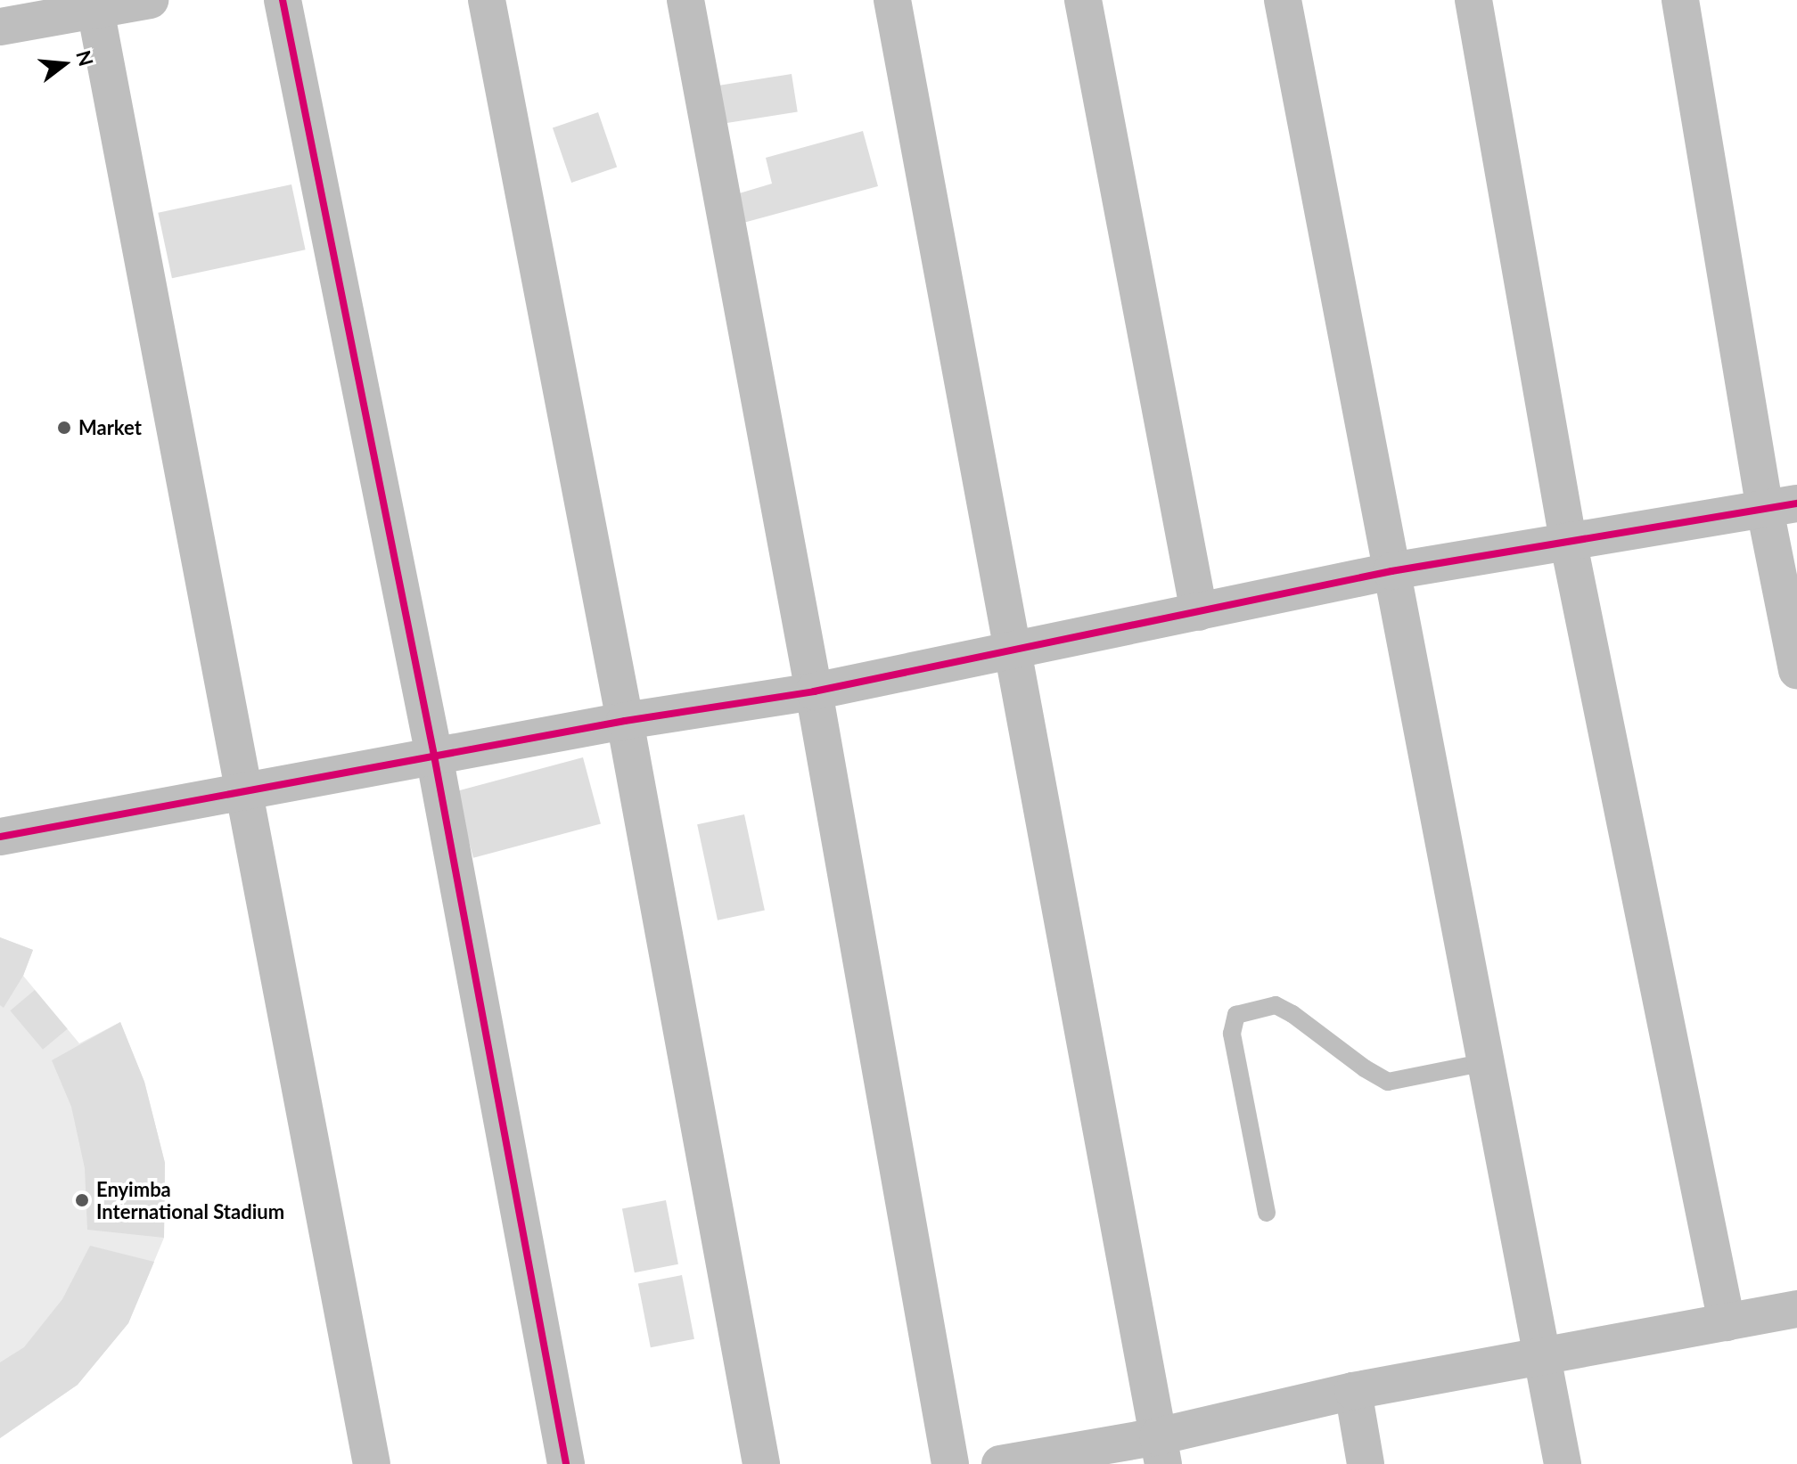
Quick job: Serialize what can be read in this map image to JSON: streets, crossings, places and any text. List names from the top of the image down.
{
  "places": ["Market", "Enyimba International Stadium"],
  "north": "right"
}
